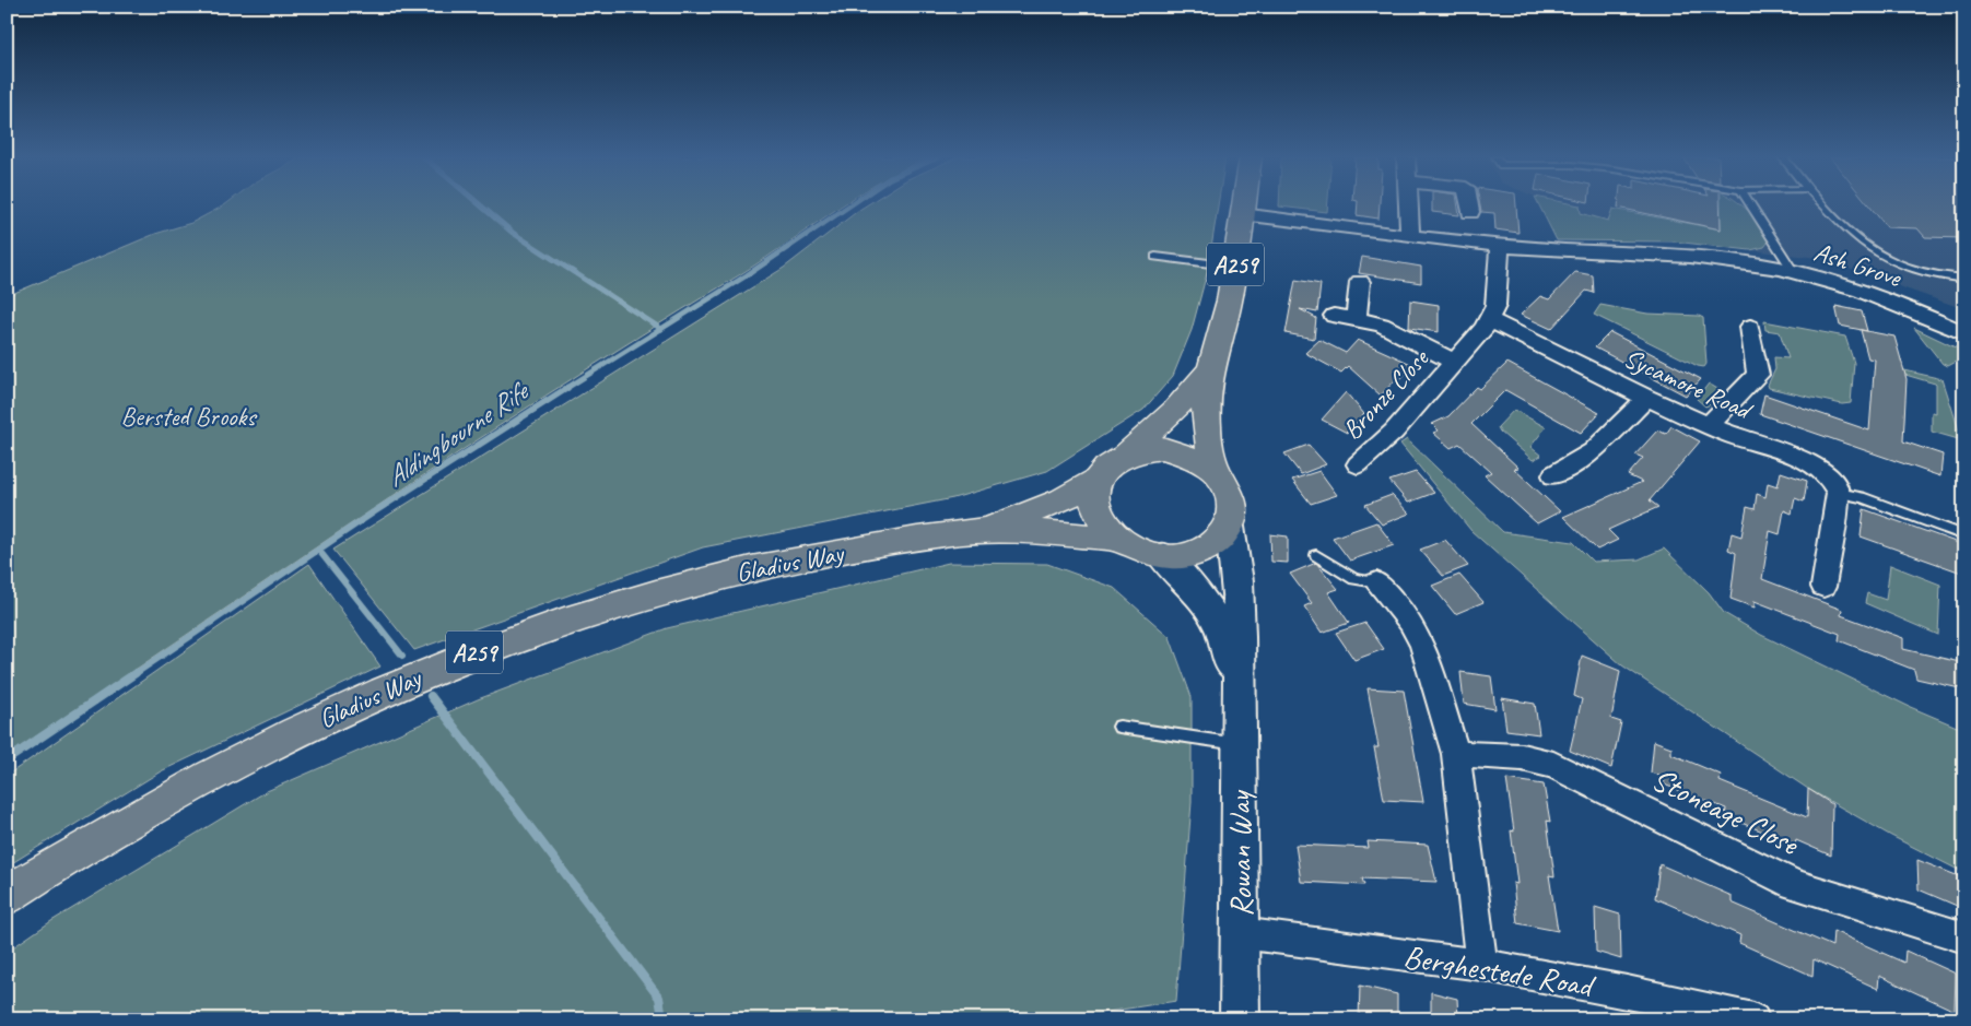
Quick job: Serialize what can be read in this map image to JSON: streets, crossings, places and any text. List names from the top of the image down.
{
  "streets": {
    "highway": ["A259", "Gladius Way"],
    "street": [
      "Ash Grove",
      "Sycamore Road",
      "Bronze Close",
      "Stoneage Close",
      "Rowan Way",
      "Berghestede Road"
    ]
  },
  "crossings": [
    ["A259", "Ash Grove"],
    ["A259", "Gladius Way"],
    ["A259", "Rowan Way"],
    ["Sycamore Road", "Bronze Close"],
    ["Gladius Way", "Rowan Way"],
    ["Rowan Way", "Berghestede Road"]
  ],
  "water": ["Aldingbourne Rife"],
  "parks": ["Bersted Brooks"]
}
